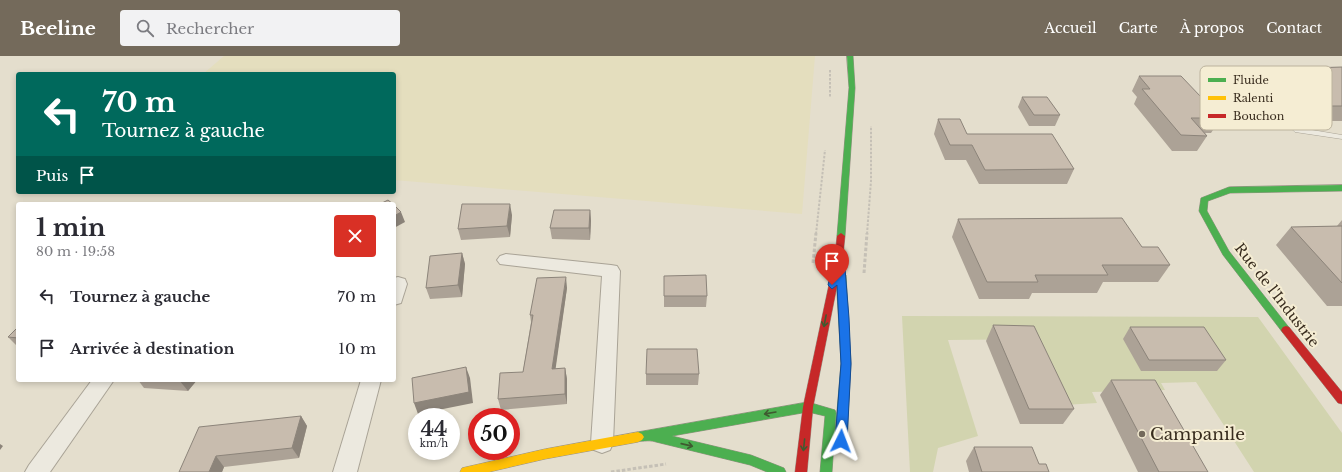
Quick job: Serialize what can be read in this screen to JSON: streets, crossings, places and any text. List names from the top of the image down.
{
  "streets": {
    "main road": ["Rue de l'Industrie"]
  },
  "places": ["Campanile"],
  "legend": ["Fluide", "Ralenti", "Bouchon"],
  "page": {
    "header": "Beeline",
    "search": "Rechercher",
    "nav": [
      "Accueil",
      "Carte",
      "À propos",
      "Contact"
    ],
    "turn": ["70 m", "Tournez à gauche"],
    "then": "Puis",
    "heading": ["1 min", "80 m · 19:58"],
    "list": [
      {
        "name": "Tournez à gauche",
        "value": "70 m"
      },
      {
        "name": "Arrivée à destination",
        "value": "10 m"
      }
    ],
    "speed": "44 km/h",
    "limit": "50"
  }
}
